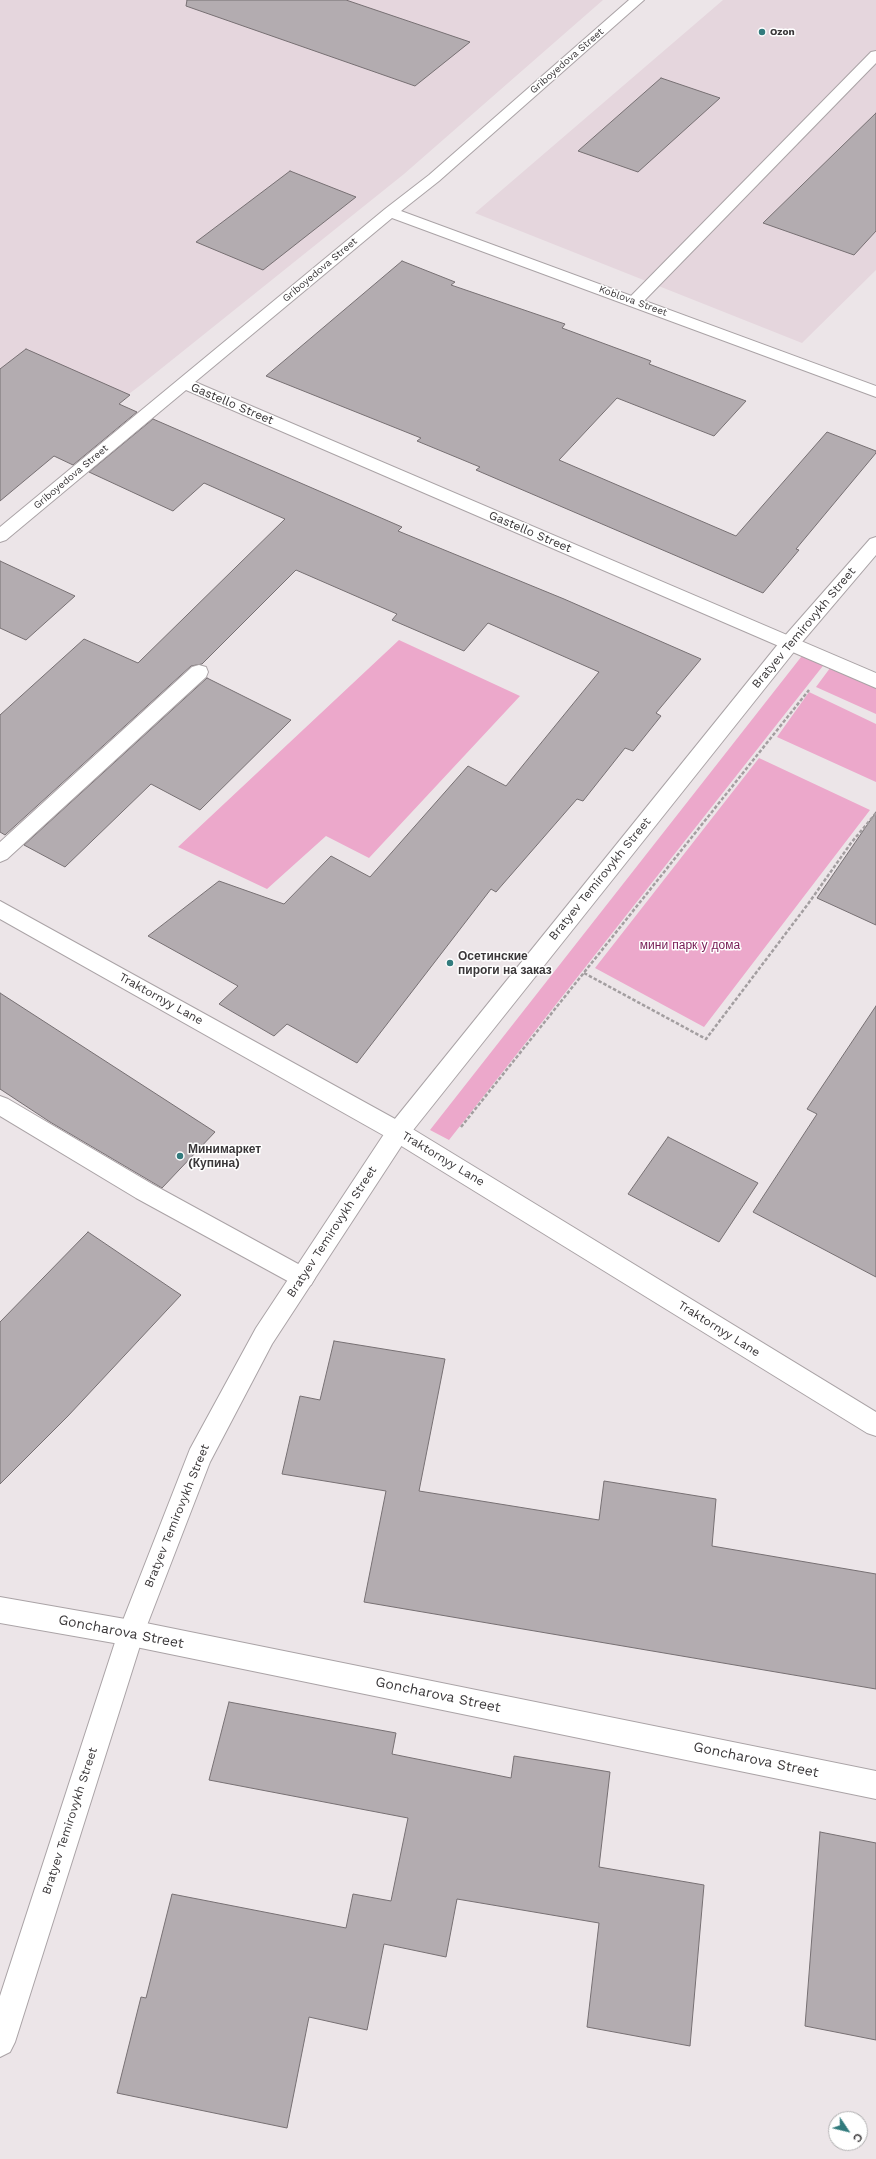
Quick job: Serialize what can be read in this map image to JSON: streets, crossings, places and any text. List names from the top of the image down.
{
  "streets": {
    "street": [
      "Griboyedova Street",
      "Koblova Street",
      "Gastello Street",
      "Bratyev Temirovykh Street",
      "Traktornyy Lane",
      "Goncharova Street"
    ]
  },
  "crossings": [
    ["Griboyedova Street", "Koblova Street"],
    ["Griboyedova Street", "Gastello Street"],
    ["Gastello Street", "Bratyev Temirovykh Street"],
    ["Bratyev Temirovykh Street", "Traktornyy Lane"],
    ["Bratyev Temirovykh Street", "Goncharova Street"]
  ],
  "parks": ["мини парк у дома"],
  "places": ["Ozon", "Осетинские пироги на заказ", "Минимаркет (Купина)"],
  "north": "bottom right"
}
